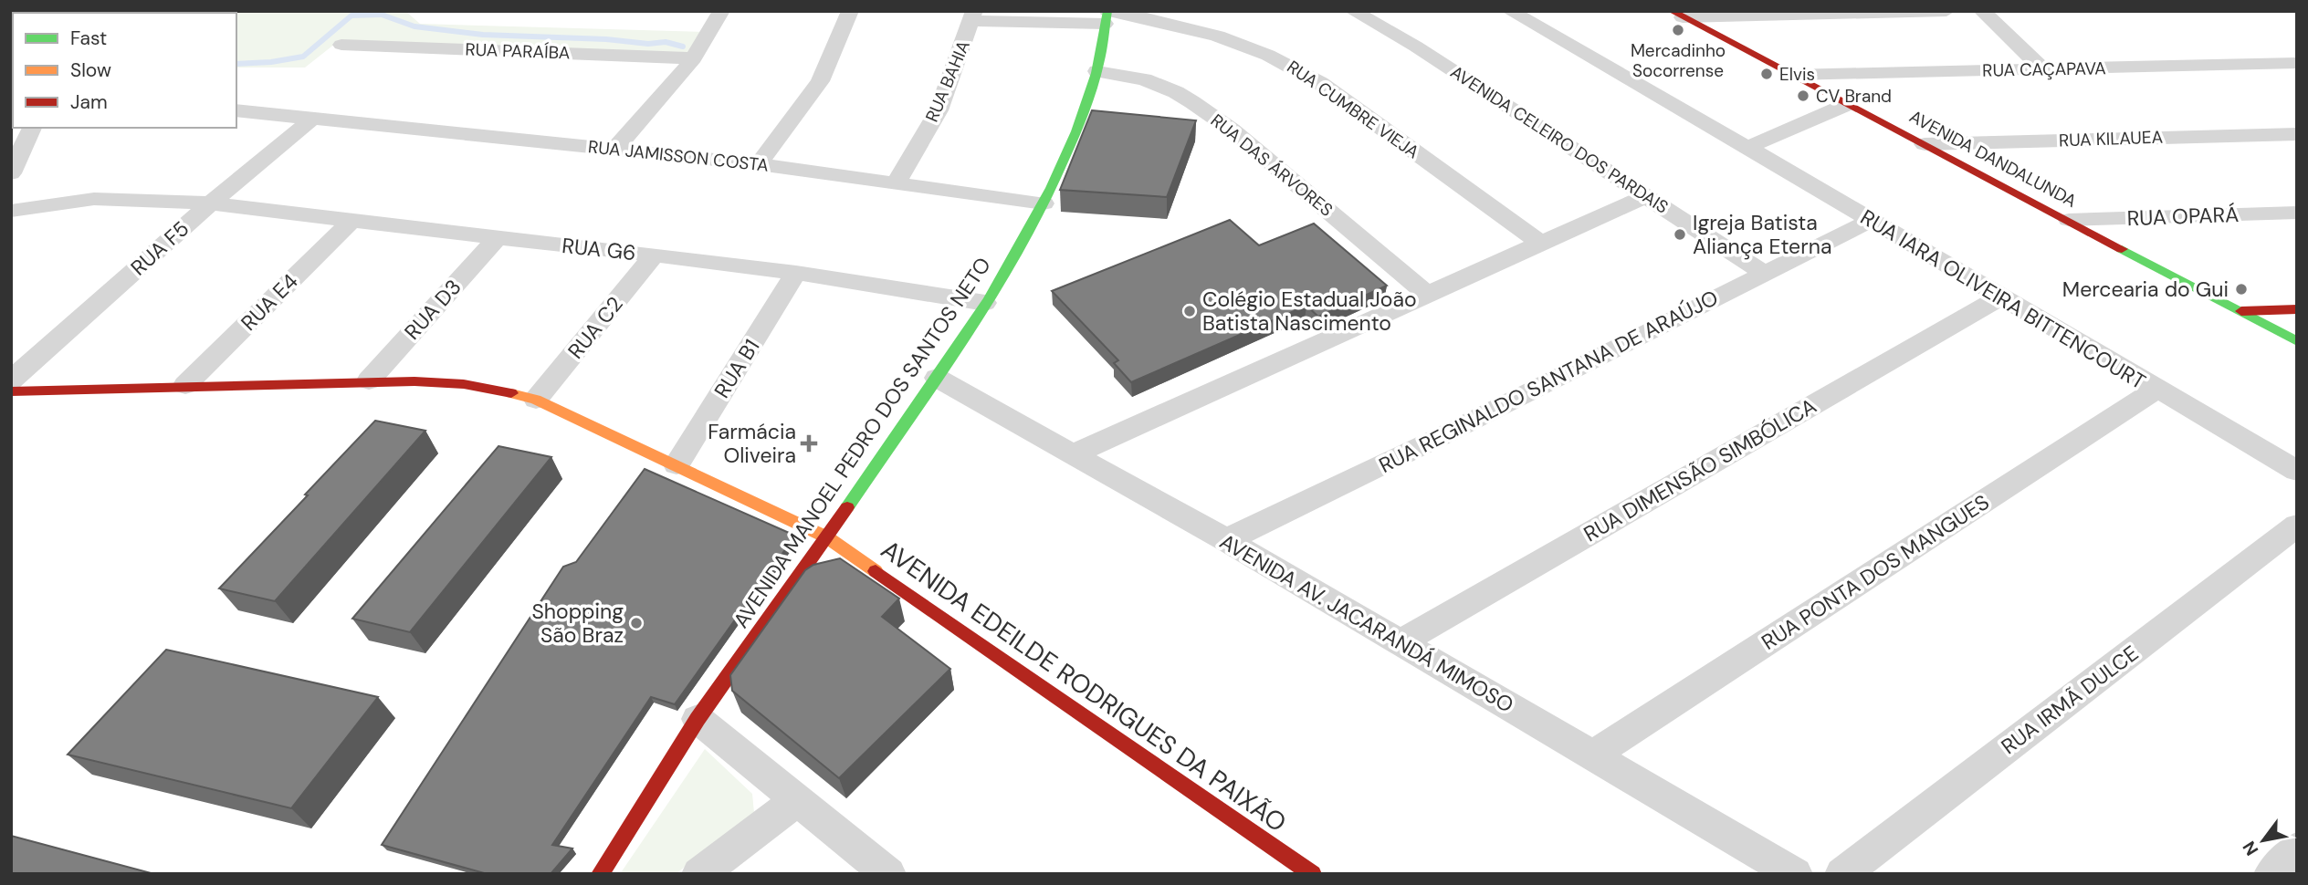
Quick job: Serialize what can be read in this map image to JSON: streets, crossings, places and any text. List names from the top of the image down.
{
  "streets": {
    "street": [
      "RUA PARAÍBA",
      "RUA CAÇAPAVA",
      "RUA BAHIA",
      "RUA CUMBRE VIEJA",
      "RUA KILAUEA",
      "AVENIDA CELEIRO DOS PARDAIS",
      "RUA JAMISSON COSTA",
      "AVENIDA DANDALUNDA",
      "RUA DAS ÁRVORES",
      "RUA OPARÁ",
      "RUA F5",
      "RUA G6",
      "RUA IARA OLIVEIRA BITTENCOURT",
      "RUA E4",
      "RUA D3",
      "RUA C2",
      "RUA B1",
      "RUA REGINALDO SANTANA DE ARAÚJO",
      "AVENIDA MANOEL PEDRO DOS SANTOS NETO",
      "RUA DIMENSÃO SIMBÓLICA",
      "RUA PONTA DOS MANGUES",
      "AVENIDA AV. JACARANDÁ MIMOSO",
      "AVENIDA EDEILDE RODRIGUES DA PAIXÃO",
      "RUA IRMÃ DULCE"
    ]
  },
  "crossings": [
    ["RUA CAÇAPAVA", "AVENIDA DANDALUNDA"],
    ["RUA BAHIA", "RUA CUMBRE VIEJA"],
    ["RUA BAHIA", "RUA JAMISSON COSTA"],
    ["RUA CUMBRE VIEJA", "AVENIDA MANOEL PEDRO DOS SANTOS NETO"],
    ["RUA KILAUEA", "AVENIDA DANDALUNDA"],
    ["AVENIDA CELEIRO DOS PARDAIS", "RUA REGINALDO SANTANA DE ARAÚJO"],
    ["RUA JAMISSON COSTA", "RUA F5"],
    ["RUA JAMISSON COSTA", "AVENIDA MANOEL PEDRO DOS SANTOS NETO"],
    ["AVENIDA DANDALUNDA", "RUA OPARÁ"],
    ["RUA DAS ÁRVORES", "AVENIDA MANOEL PEDRO DOS SANTOS NETO"],
    ["RUA F5", "RUA G6"],
    ["RUA G6", "RUA E4"],
    ["RUA G6", "RUA D3"],
    ["RUA G6", "RUA C2"],
    ["RUA G6", "RUA B1"],
    ["RUA G6", "AVENIDA MANOEL PEDRO DOS SANTOS NETO"],
    ["RUA IARA OLIVEIRA BITTENCOURT", "RUA REGINALDO SANTANA DE ARAÚJO"],
    ["RUA IARA OLIVEIRA BITTENCOURT", "RUA DIMENSÃO SIMBÓLICA"],
    ["RUA IARA OLIVEIRA BITTENCOURT", "RUA PONTA DOS MANGUES"],
    ["RUA E4", "AVENIDA EDEILDE RODRIGUES DA PAIXÃO"],
    ["RUA D3", "AVENIDA EDEILDE RODRIGUES DA PAIXÃO"],
    ["RUA C2", "AVENIDA EDEILDE RODRIGUES DA PAIXÃO"],
    ["RUA B1", "AVENIDA EDEILDE RODRIGUES DA PAIXÃO"],
    ["RUA REGINALDO SANTANA DE ARAÚJO", "AVENIDA AV. JACARANDÁ MIMOSO"],
    ["AVENIDA MANOEL PEDRO DOS SANTOS NETO", "AVENIDA AV. JACARANDÁ MIMOSO"],
    ["AVENIDA MANOEL PEDRO DOS SANTOS NETO", "AVENIDA EDEILDE RODRIGUES DA PAIXÃO"],
    ["RUA DIMENSÃO SIMBÓLICA", "AVENIDA AV. JACARANDÁ MIMOSO"],
    ["RUA PONTA DOS MANGUES", "AVENIDA AV. JACARANDÁ MIMOSO"]
  ],
  "places": {
    "other": [
      "Mercadinho Socorrense",
      "Elvis",
      "CV Brand",
      "Igreja Batista Aliança Eterna",
      "Mercearia do Gui",
      "Colégio Estadual João Batista Nascimento",
      "Shopping São Braz"
    ],
    "health": ["Farmácia Oliveira"]
  },
  "legend": ["Fast", "Slow", "Jam"],
  "north": "bottom left"
}
